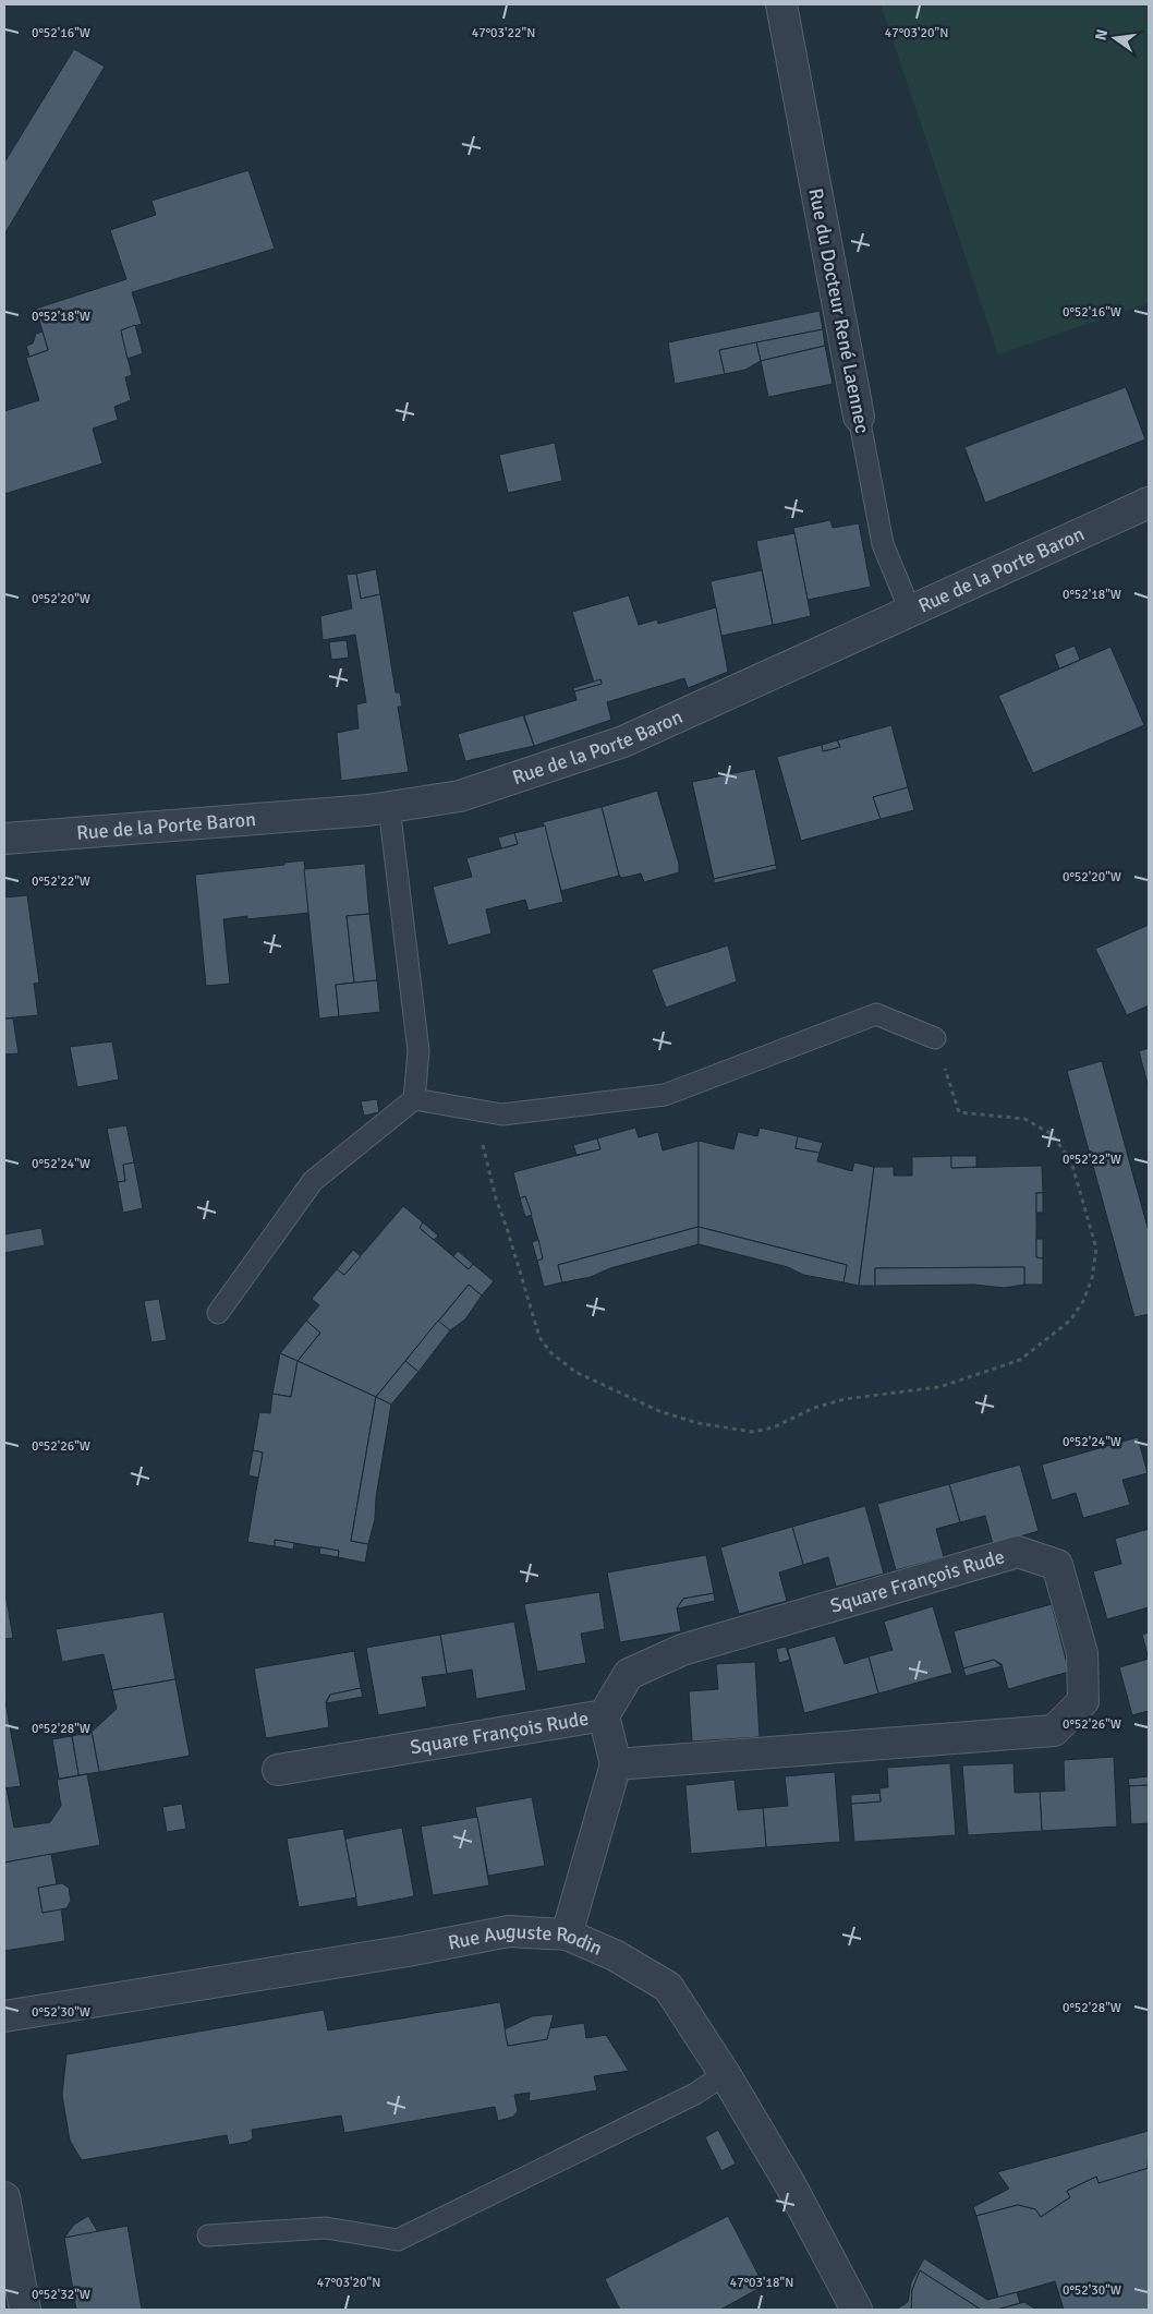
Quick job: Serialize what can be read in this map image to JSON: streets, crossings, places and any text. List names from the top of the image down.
{
  "streets": {
    "street": [
      "Rue du Docteur René Laennec",
      "Rue de la Porte Baron",
      "Square François Rude",
      "Rue Auguste Rodin"
    ]
  },
  "crossings": [
    ["Rue du Docteur René Laennec", "Rue de la Porte Baron"]
  ],
  "north": "left",
  "coordinates": [
    "47°03'22\"N",
    "47°03'20\"N",
    "0°52'16\"W",
    "0°52'18\"W",
    "0°52'20\"W",
    "0°52'22\"W",
    "0°52'24\"W",
    "0°52'26\"W",
    "0°52'28\"W",
    "0°52'30\"W",
    "47°03'18\"N",
    "0°52'32\"W"
  ]
}
